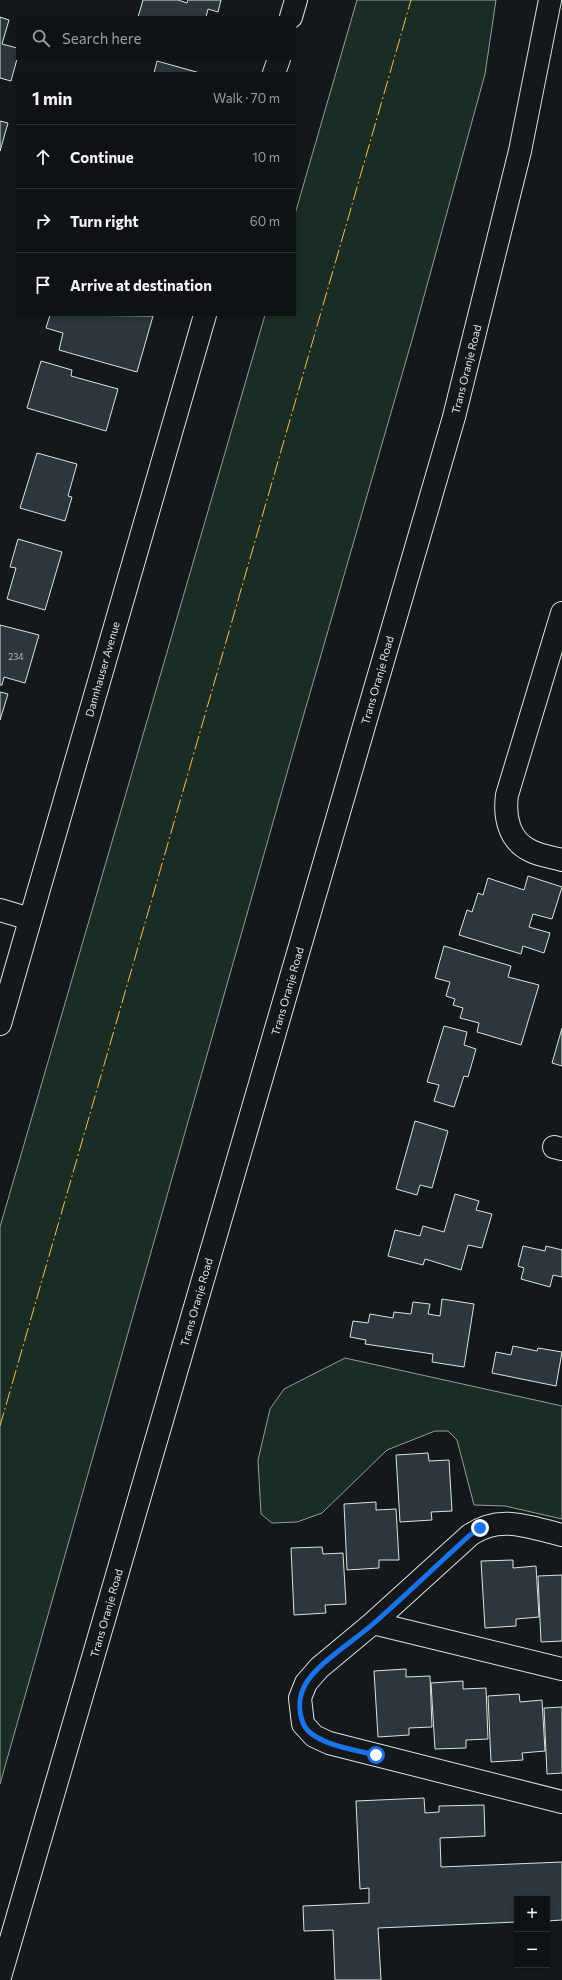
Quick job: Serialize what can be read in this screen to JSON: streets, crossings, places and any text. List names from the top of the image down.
{
  "streets": {
    "main road": ["Trans Oranje Road", "Dannhauser Avenue"]
  },
  "house_numbers": ["234"],
  "page": {
    "search": "Search here",
    "heading": ["1 min", "Walk · 70 m"],
    "list": [
      ["Continue", "10 m"],
      ["Turn right", "60 m"],
      "Arrive at destination"
    ],
    "map_buttons": ["+", "−"]
  }
}
